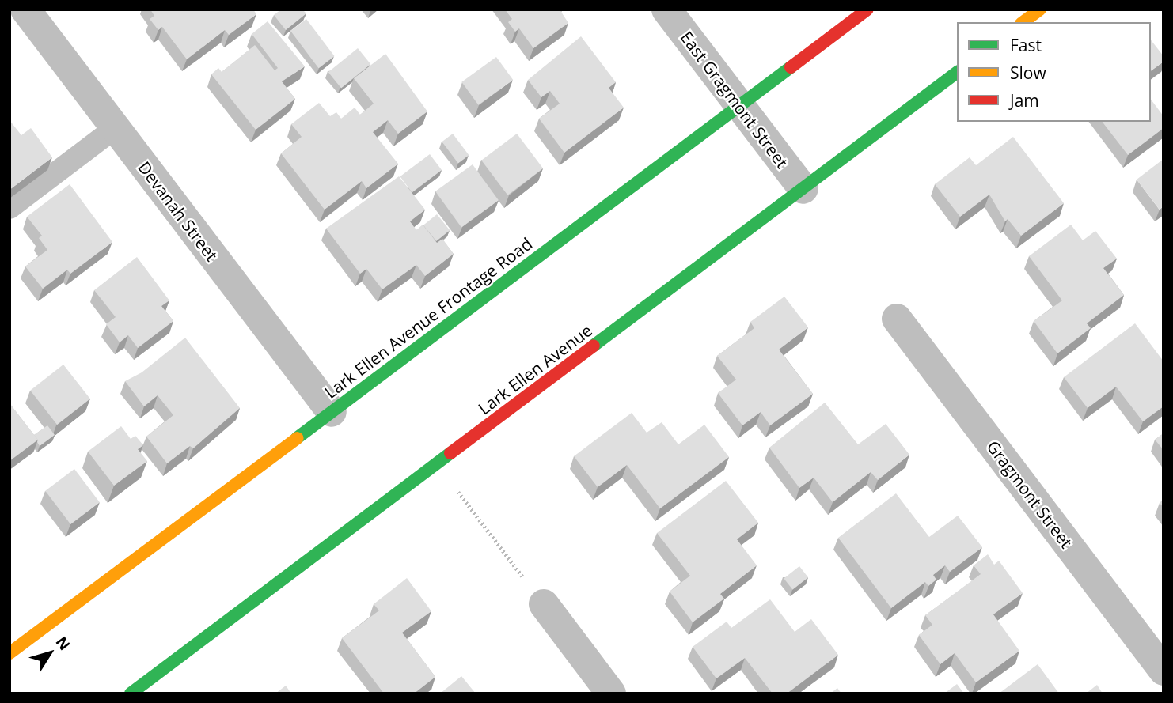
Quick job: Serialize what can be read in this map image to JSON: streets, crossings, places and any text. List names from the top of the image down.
{
  "streets": {
    "street": [
      "East Gragmont Street",
      "Devanah Street",
      "Lark Ellen Avenue Frontage Road",
      "Lark Ellen Avenue",
      "Gragmont Street"
    ]
  },
  "crossings": [
    ["East Gragmont Street", "Lark Ellen Avenue Frontage Road"],
    ["East Gragmont Street", "Lark Ellen Avenue"],
    ["Devanah Street", "Lark Ellen Avenue Frontage Road"]
  ],
  "legend": ["Fast", "Slow", "Jam"],
  "north": "top right"
}
